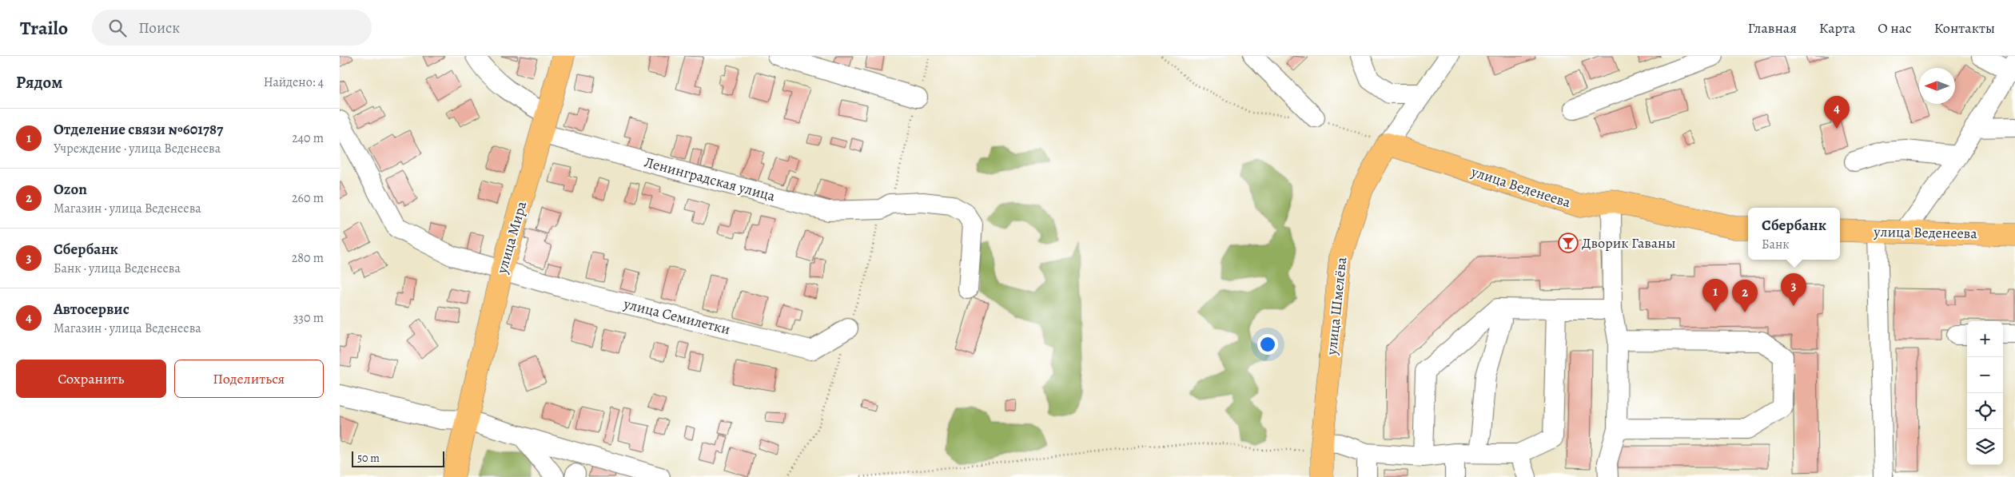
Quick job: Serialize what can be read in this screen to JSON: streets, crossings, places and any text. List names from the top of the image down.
{
  "streets": {
    "main road": ["улица Веденеева", "улица Мира", "улица Шмелёва"],
    "street": ["Ленинградская улица", "улица Семилетки"]
  },
  "crossings": [
    ["Ленинградская улица", "улица Мира"],
    ["улица Веденеева", "улица Шмелёва"],
    ["улица Мира", "улица Семилетки"]
  ],
  "places": {
    "bar": ["Дворик Гаваны"]
  },
  "scale_bar": "50 m",
  "north": "left",
  "page": {
    "header": "Trailo",
    "search": "Поиск",
    "nav": [
      "Главная",
      "Карта",
      "О нас",
      "Контакты"
    ],
    "heading": ["Рядом", "Найдено: 4"],
    "pins": [
      "4",
      "3",
      "1",
      "2"
    ],
    "list": [
      {
        "mark": "1",
        "name": "Отделение связи №601787",
        "note": "Учреждение · улица Веденеева",
        "value": "240 m"
      },
      {
        "mark": "2",
        "name": "Ozon",
        "note": "Магазин · улица Веденеева",
        "value": "260 m"
      },
      {
        "mark": "3",
        "name": "Сбербанк",
        "note": "Банк · улица Веденеева",
        "value": "280 m"
      },
      {
        "mark": "4",
        "name": "Автосервис",
        "note": "Магазин · улица Веденеева",
        "value": "330 m"
      }
    ],
    "popup": ["Сбербанк", "Банк"],
    "map_buttons": ["+", "−"],
    "buttons": ["Сохранить", "Поделиться"],
    "scale": "50 m"
  }
}
